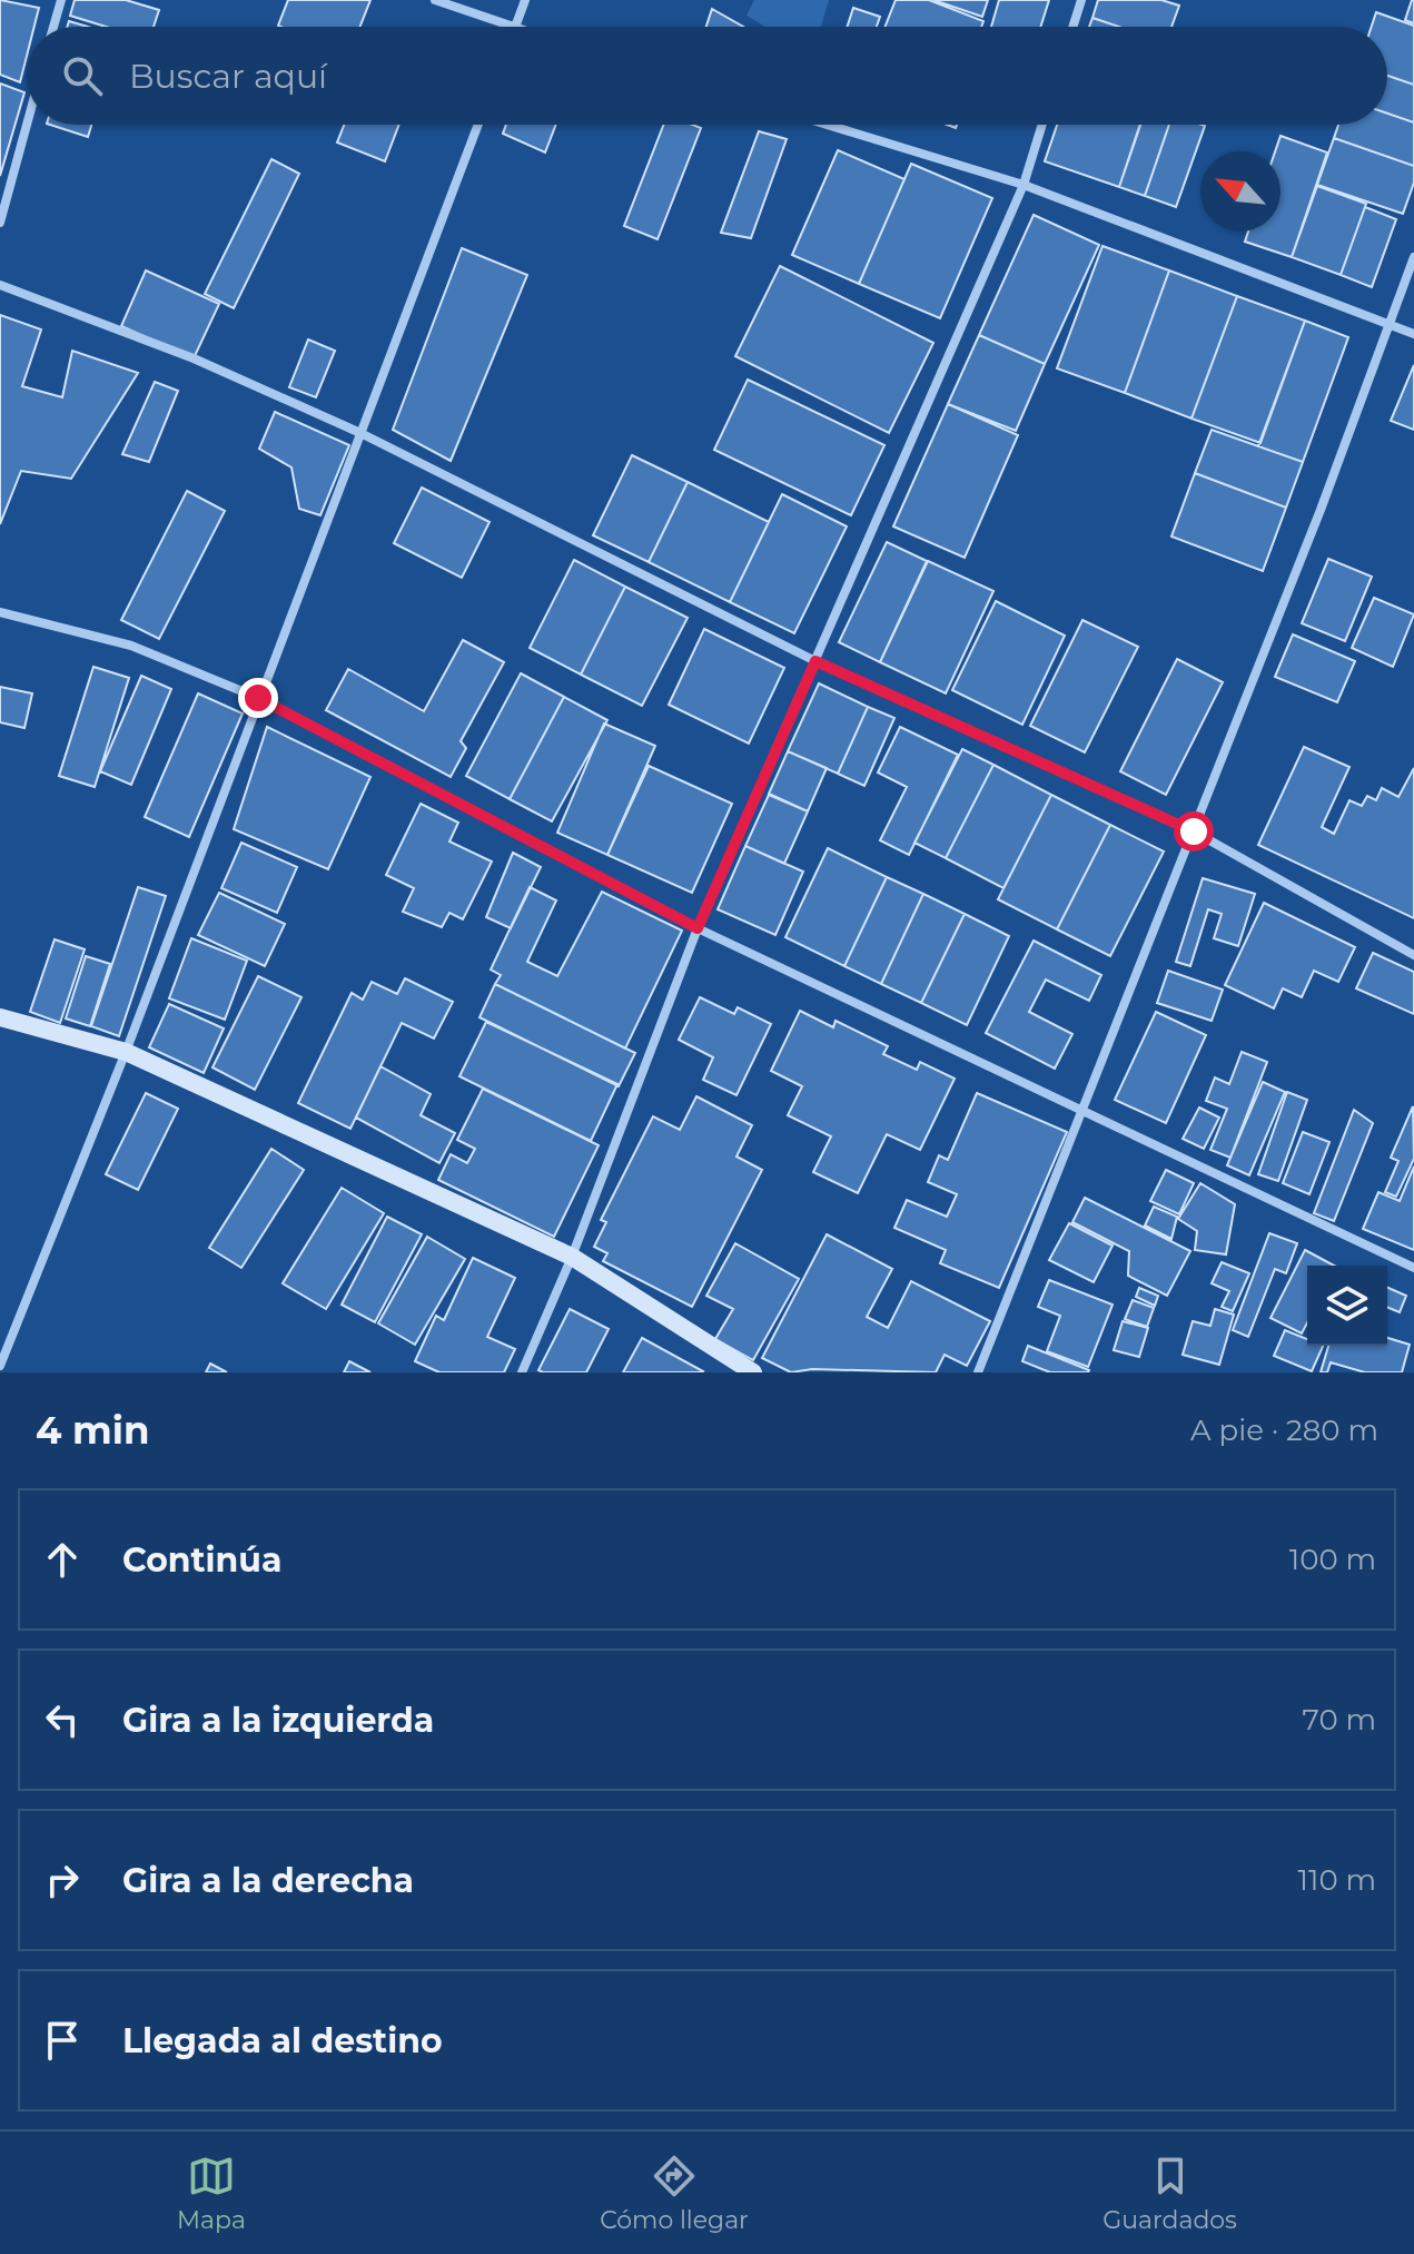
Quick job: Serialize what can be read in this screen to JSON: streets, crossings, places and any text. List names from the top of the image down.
{
  "north": "top left",
  "page": {
    "search": "Buscar aquí",
    "heading": ["4 min", "A pie · 280 m"],
    "list": [
      ["Continúa", "100 m"],
      ["Gira a la izquierda", "70 m"],
      ["Gira a la derecha", "110 m"],
      "Llegada al destino"
    ],
    "nav": ["Mapa", "Cómo llegar", "Guardados"]
  }
}
